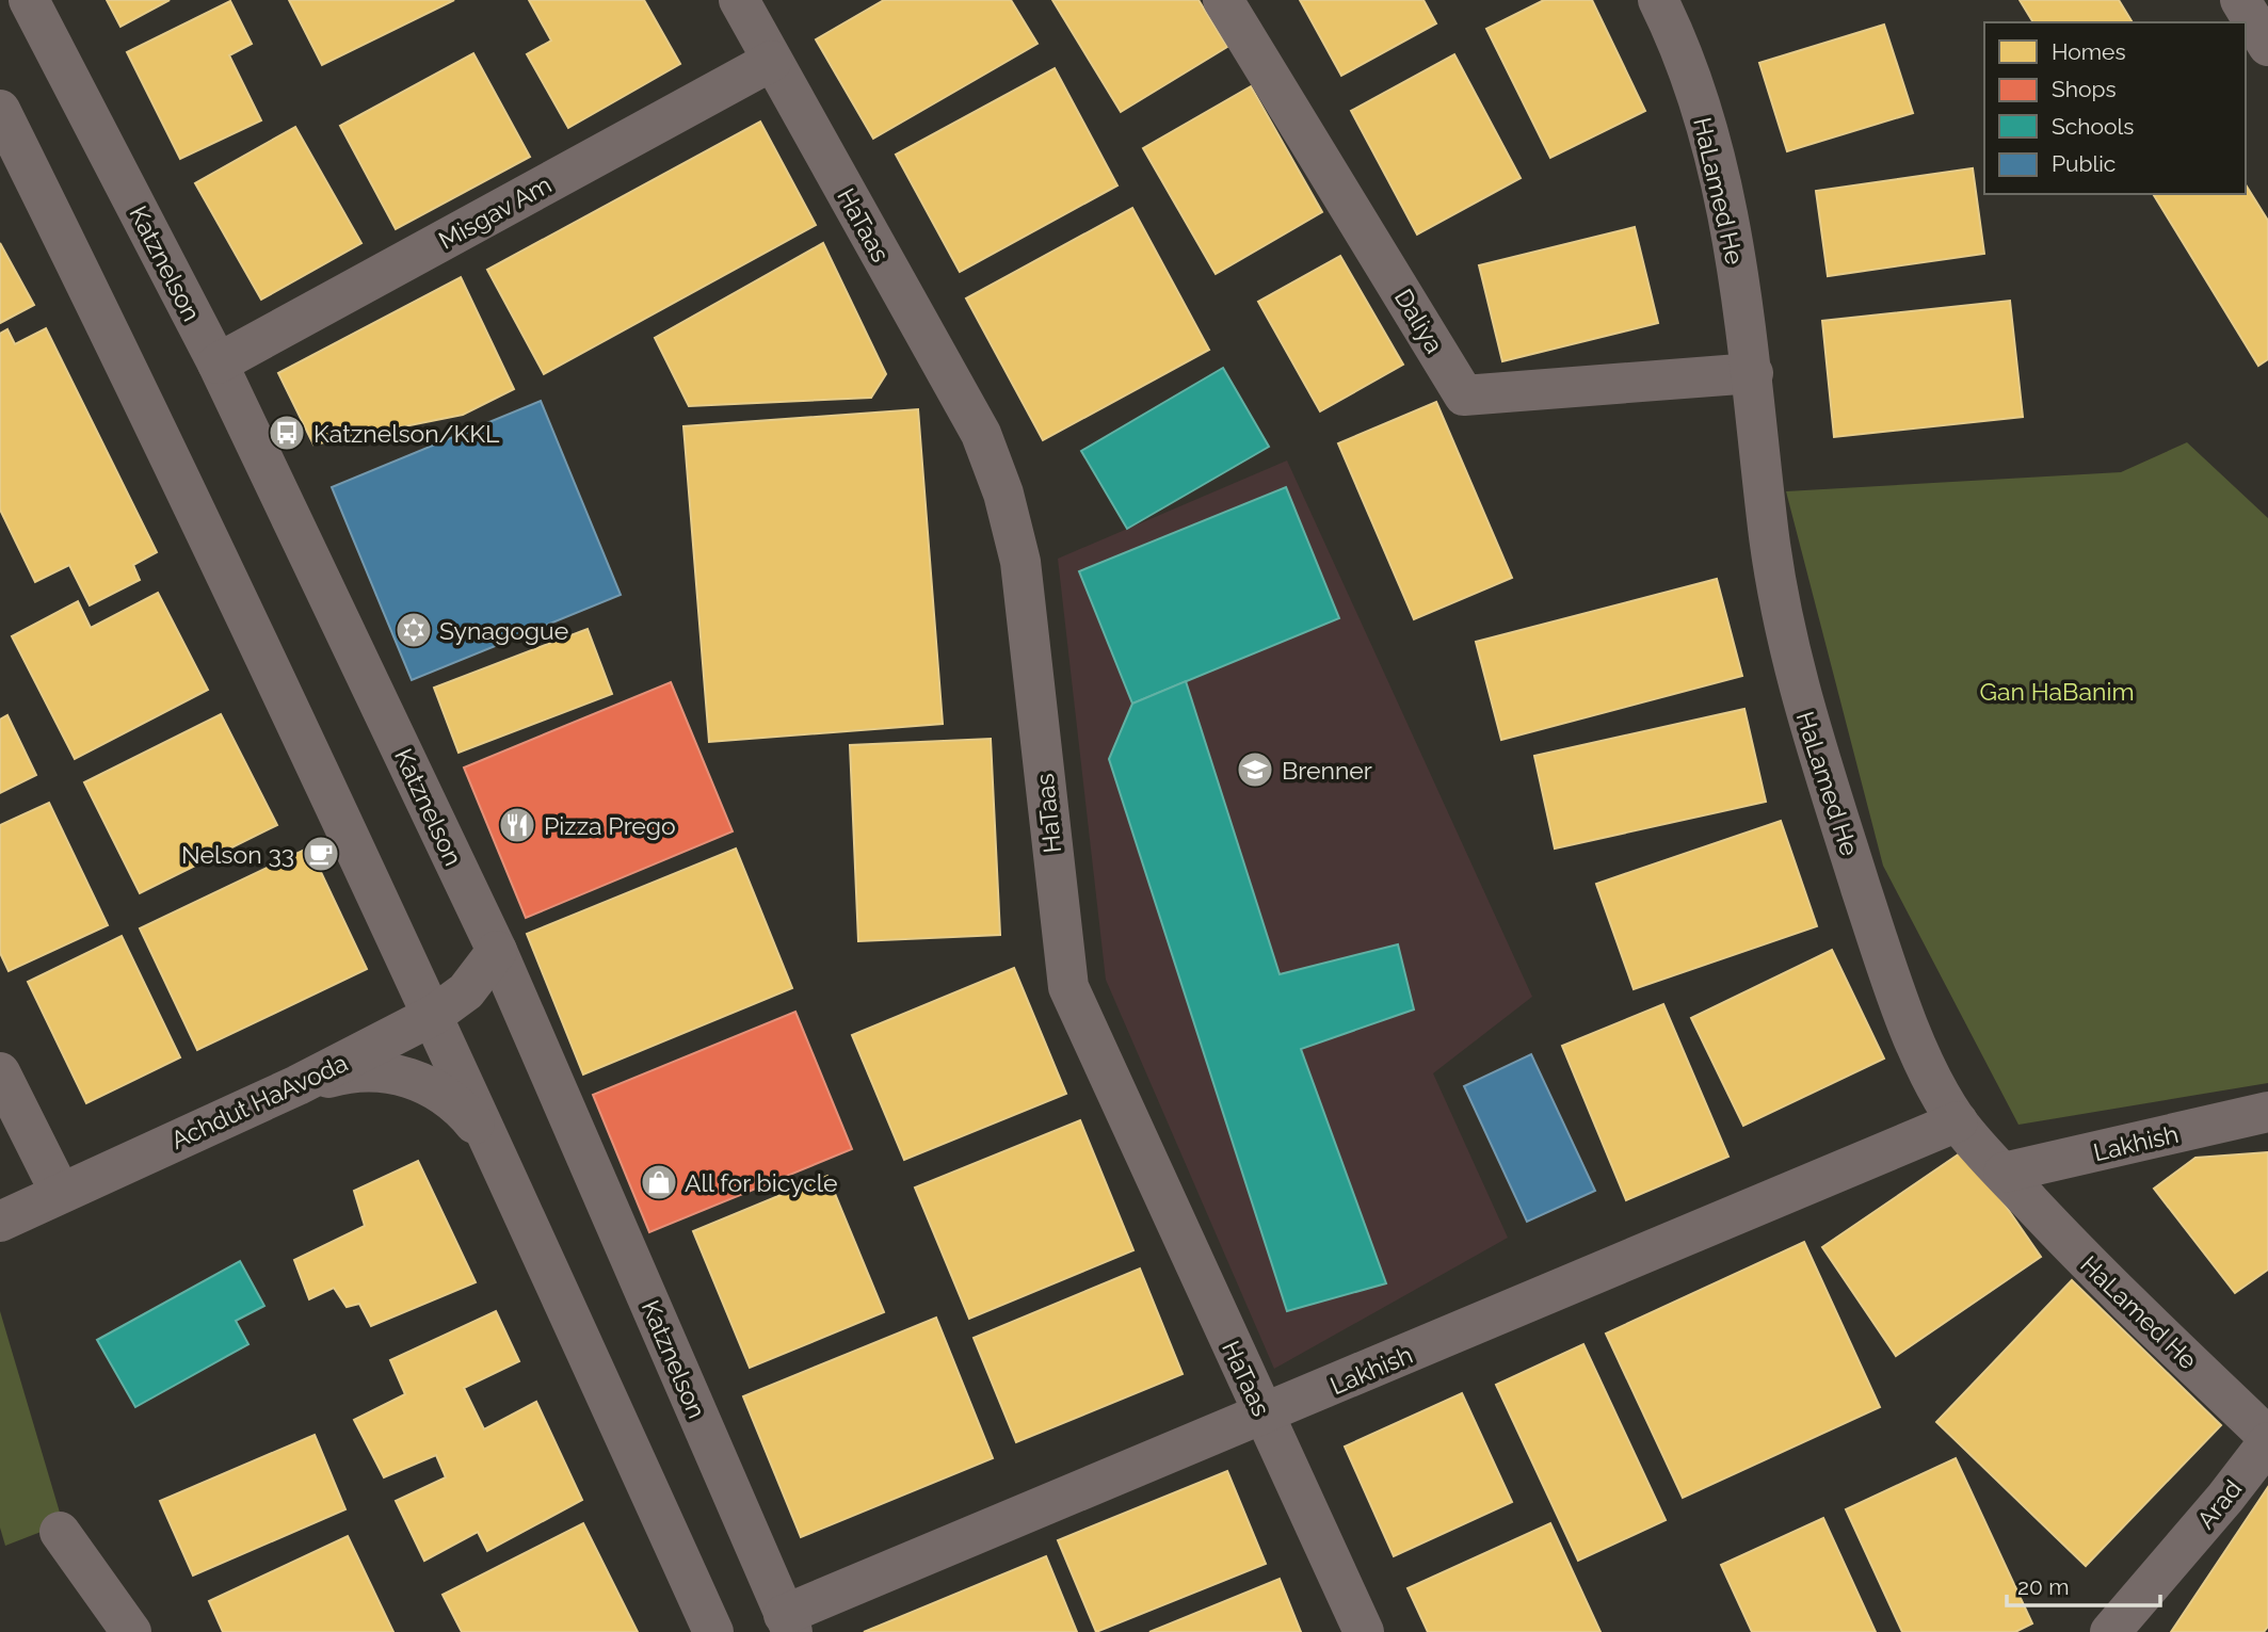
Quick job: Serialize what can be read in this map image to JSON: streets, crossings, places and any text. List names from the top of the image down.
{
  "streets": {
    "street": [
      "HaLamed He",
      "Misgav Am",
      "HaTaas",
      "Katznelson",
      "Daliya",
      "Achdut HaAvoda",
      "Lakhish",
      "Arad"
    ]
  },
  "crossings": [
    ["HaLamed He", "Daliya"],
    ["HaLamed He", "Lakhish"],
    ["Misgav Am", "HaTaas"],
    ["Misgav Am", "Katznelson"],
    ["HaTaas", "Lakhish"],
    ["Katznelson", "Achdut HaAvoda"],
    ["Katznelson", "Lakhish"]
  ],
  "parks": ["Gan HaBanim"],
  "places": {
    "bus stop": ["Katznelson/KKL"],
    "synagogue": ["Synagogue"],
    "school or university": ["Brenner"],
    "restaurant": ["Pizza Prego"],
    "cafe": ["Nelson 33"],
    "shop": ["All for bicycle"]
  },
  "legend": [
    "Homes",
    "Shops",
    "Schools",
    "Public"
  ],
  "scale_bar": "20 m"
}
